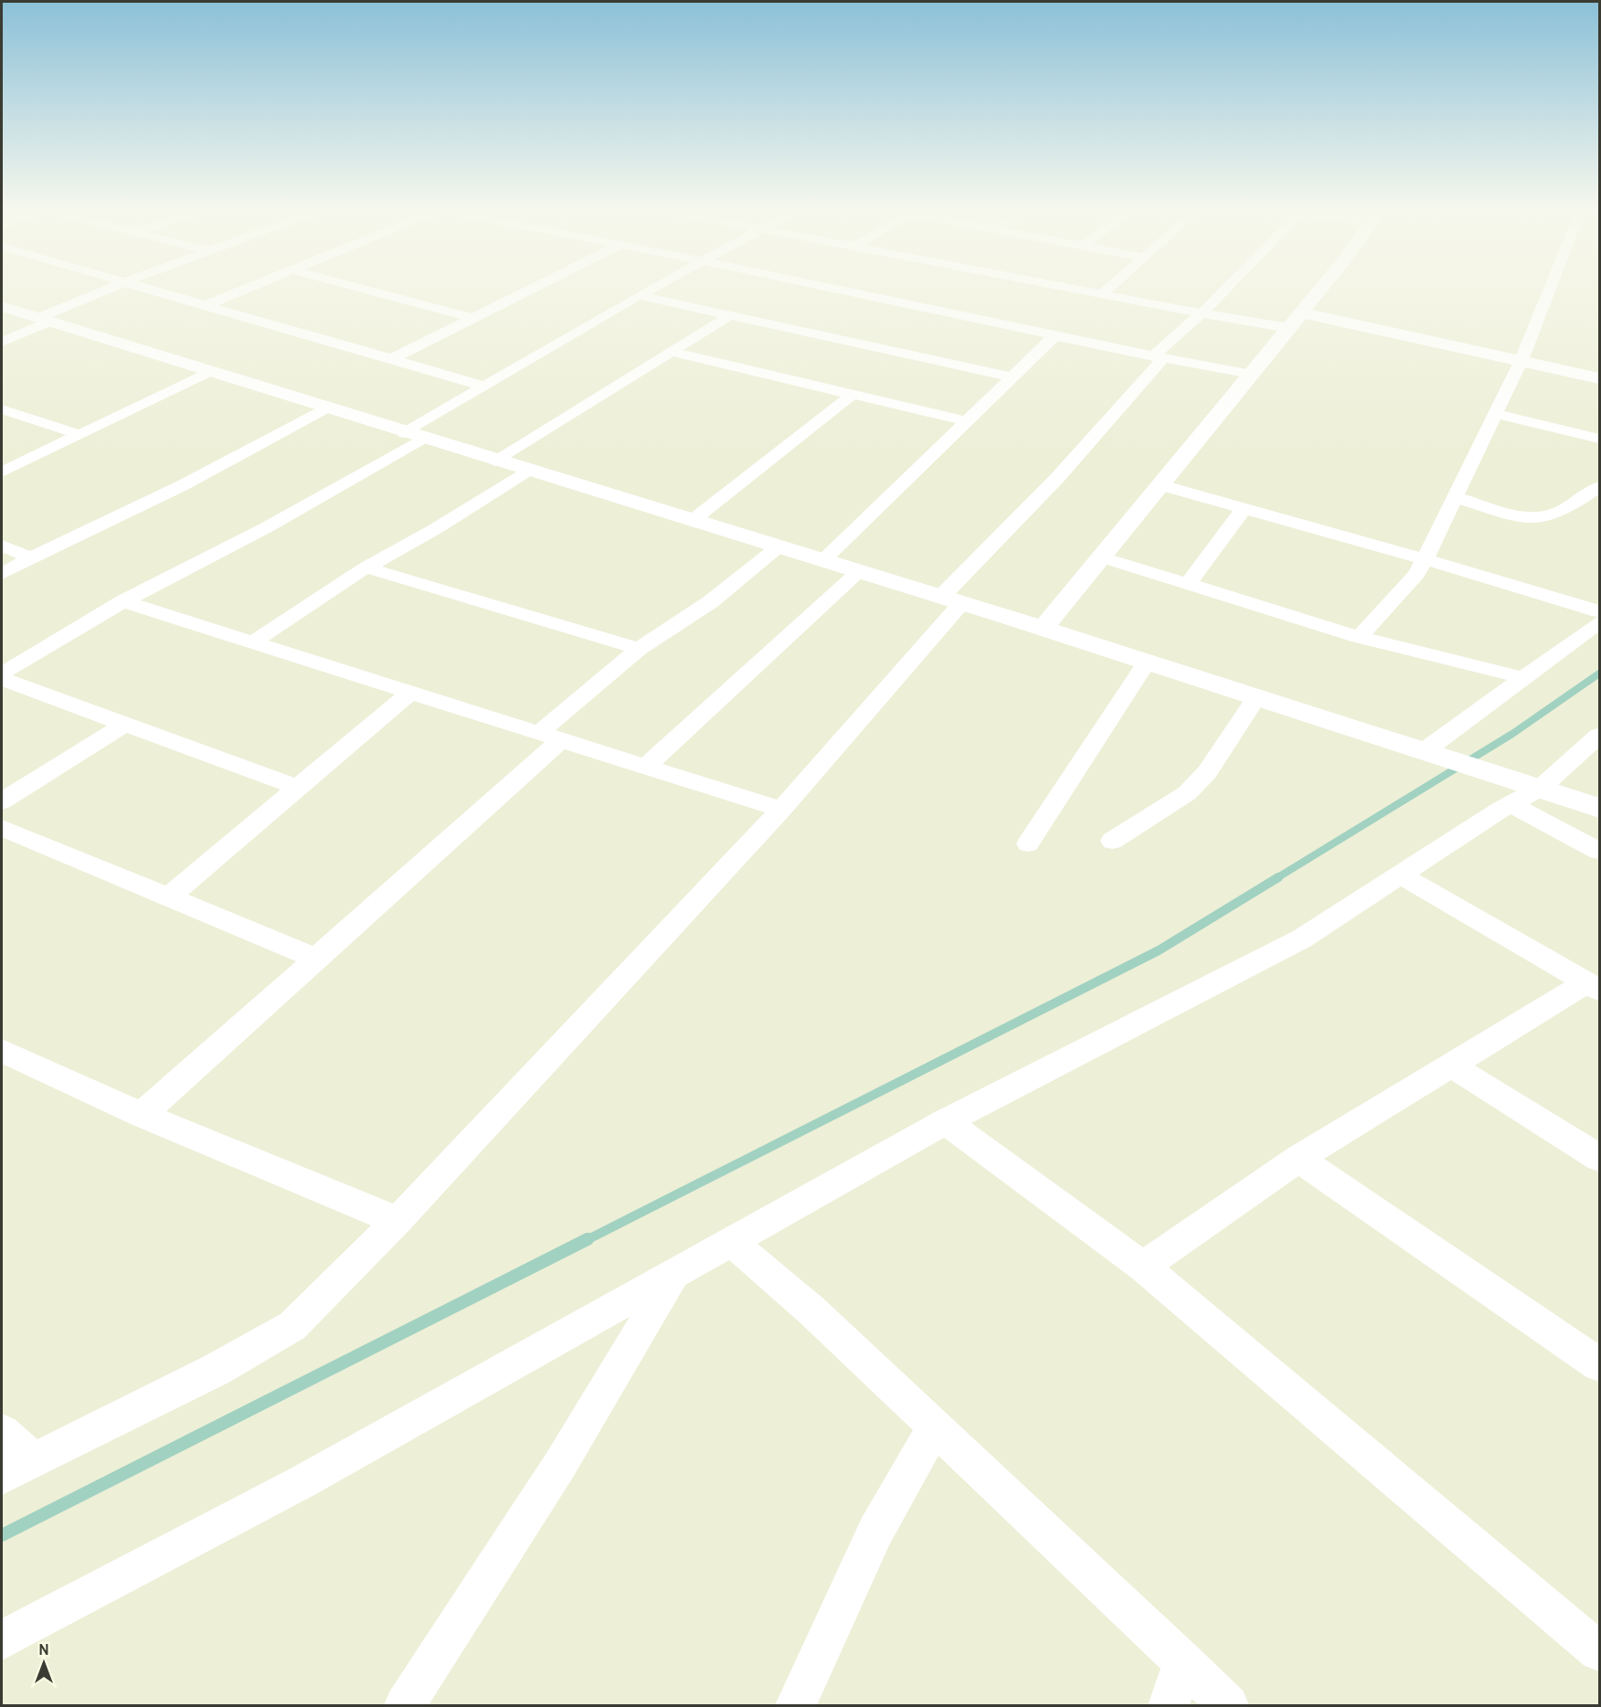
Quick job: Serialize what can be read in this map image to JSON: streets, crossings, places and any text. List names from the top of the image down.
{
  "north": "top"
}
